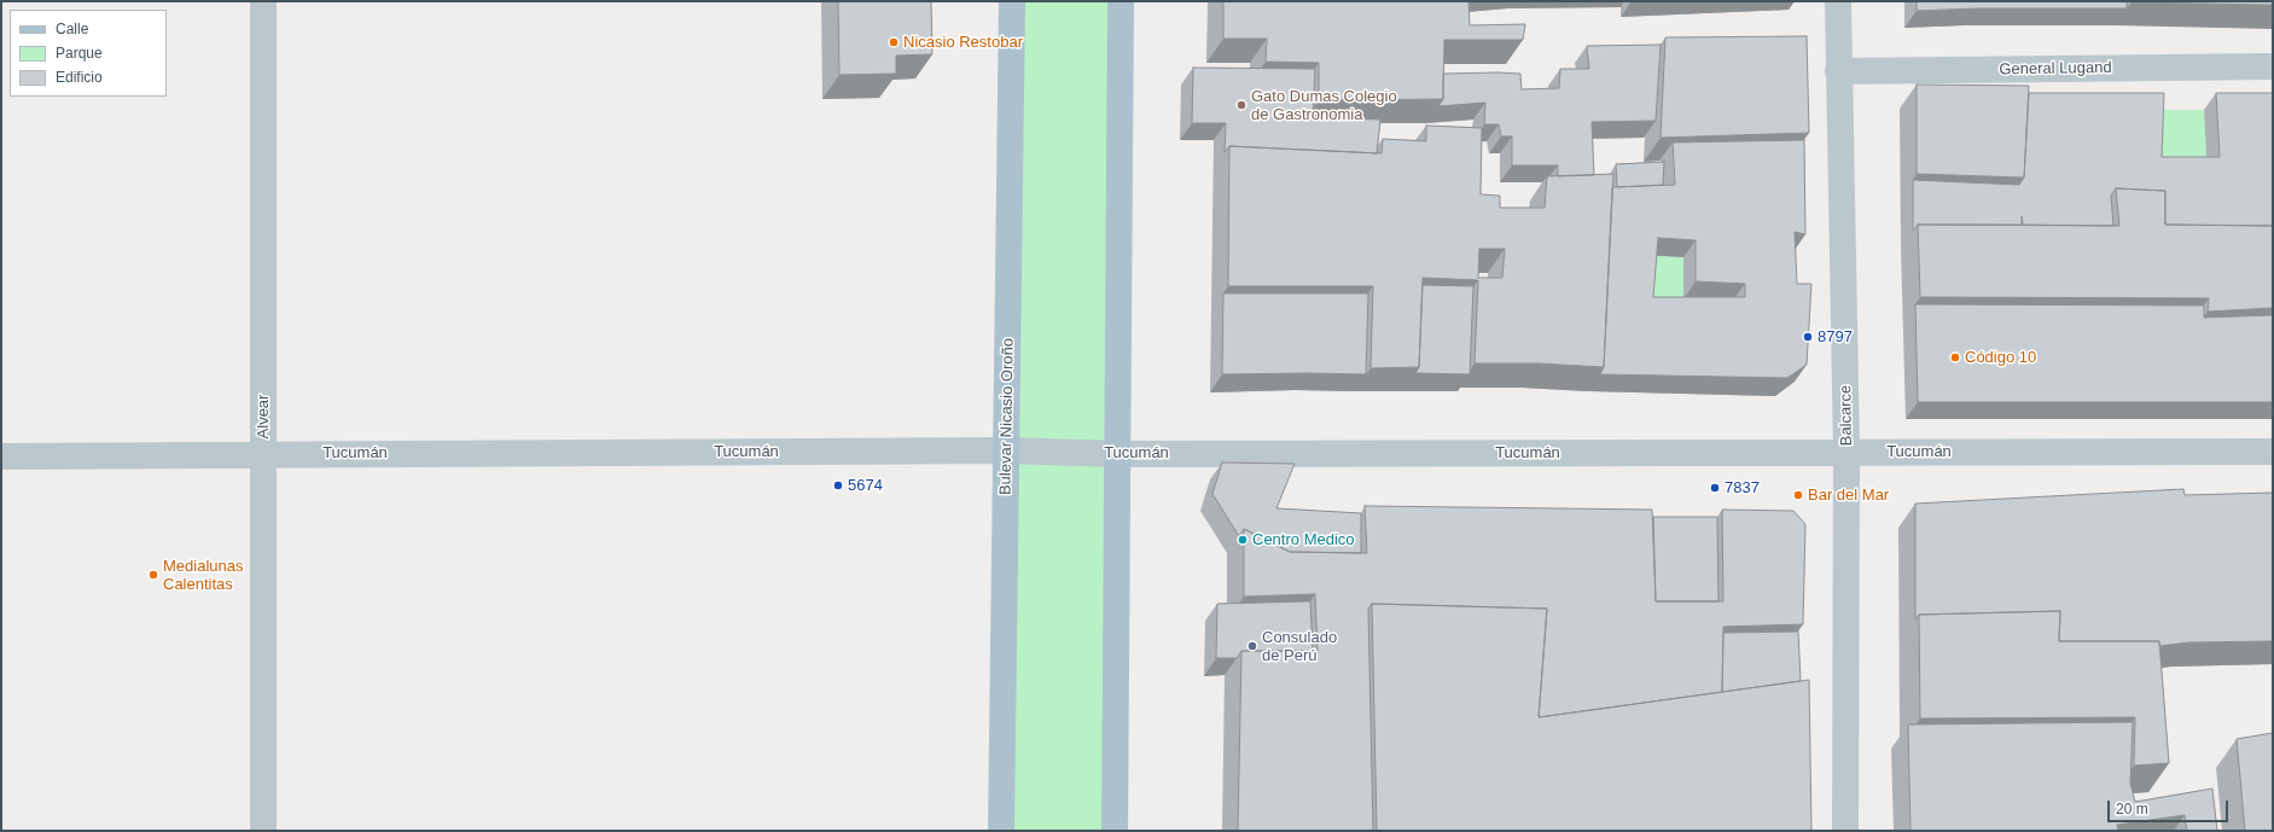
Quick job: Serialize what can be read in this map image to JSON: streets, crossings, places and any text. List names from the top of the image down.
{
  "streets": {
    "main road": ["Bulevar Nicasio Oroño"],
    "street": [
      "General Lugand",
      "Balcarce",
      "Alvear",
      "Tucumán"
    ]
  },
  "crossings": [
    ["General Lugand", "Balcarce"],
    ["Balcarce", "Tucumán"],
    ["Alvear", "Tucumán"],
    ["Bulevar Nicasio Oroño", "Tucumán"]
  ],
  "places": [
    "Nicasio Restobar",
    "Gato Dumas Colegio de Gastronomia",
    "8797",
    "Código 10",
    "5674",
    "7837",
    "Bar del Mar",
    "Centro Medico",
    "Medialunas Calentitas",
    "Consulado de Perú"
  ],
  "legend": ["Calle", "Parque", "Edificio"],
  "scale_bar": "20 m"
}
